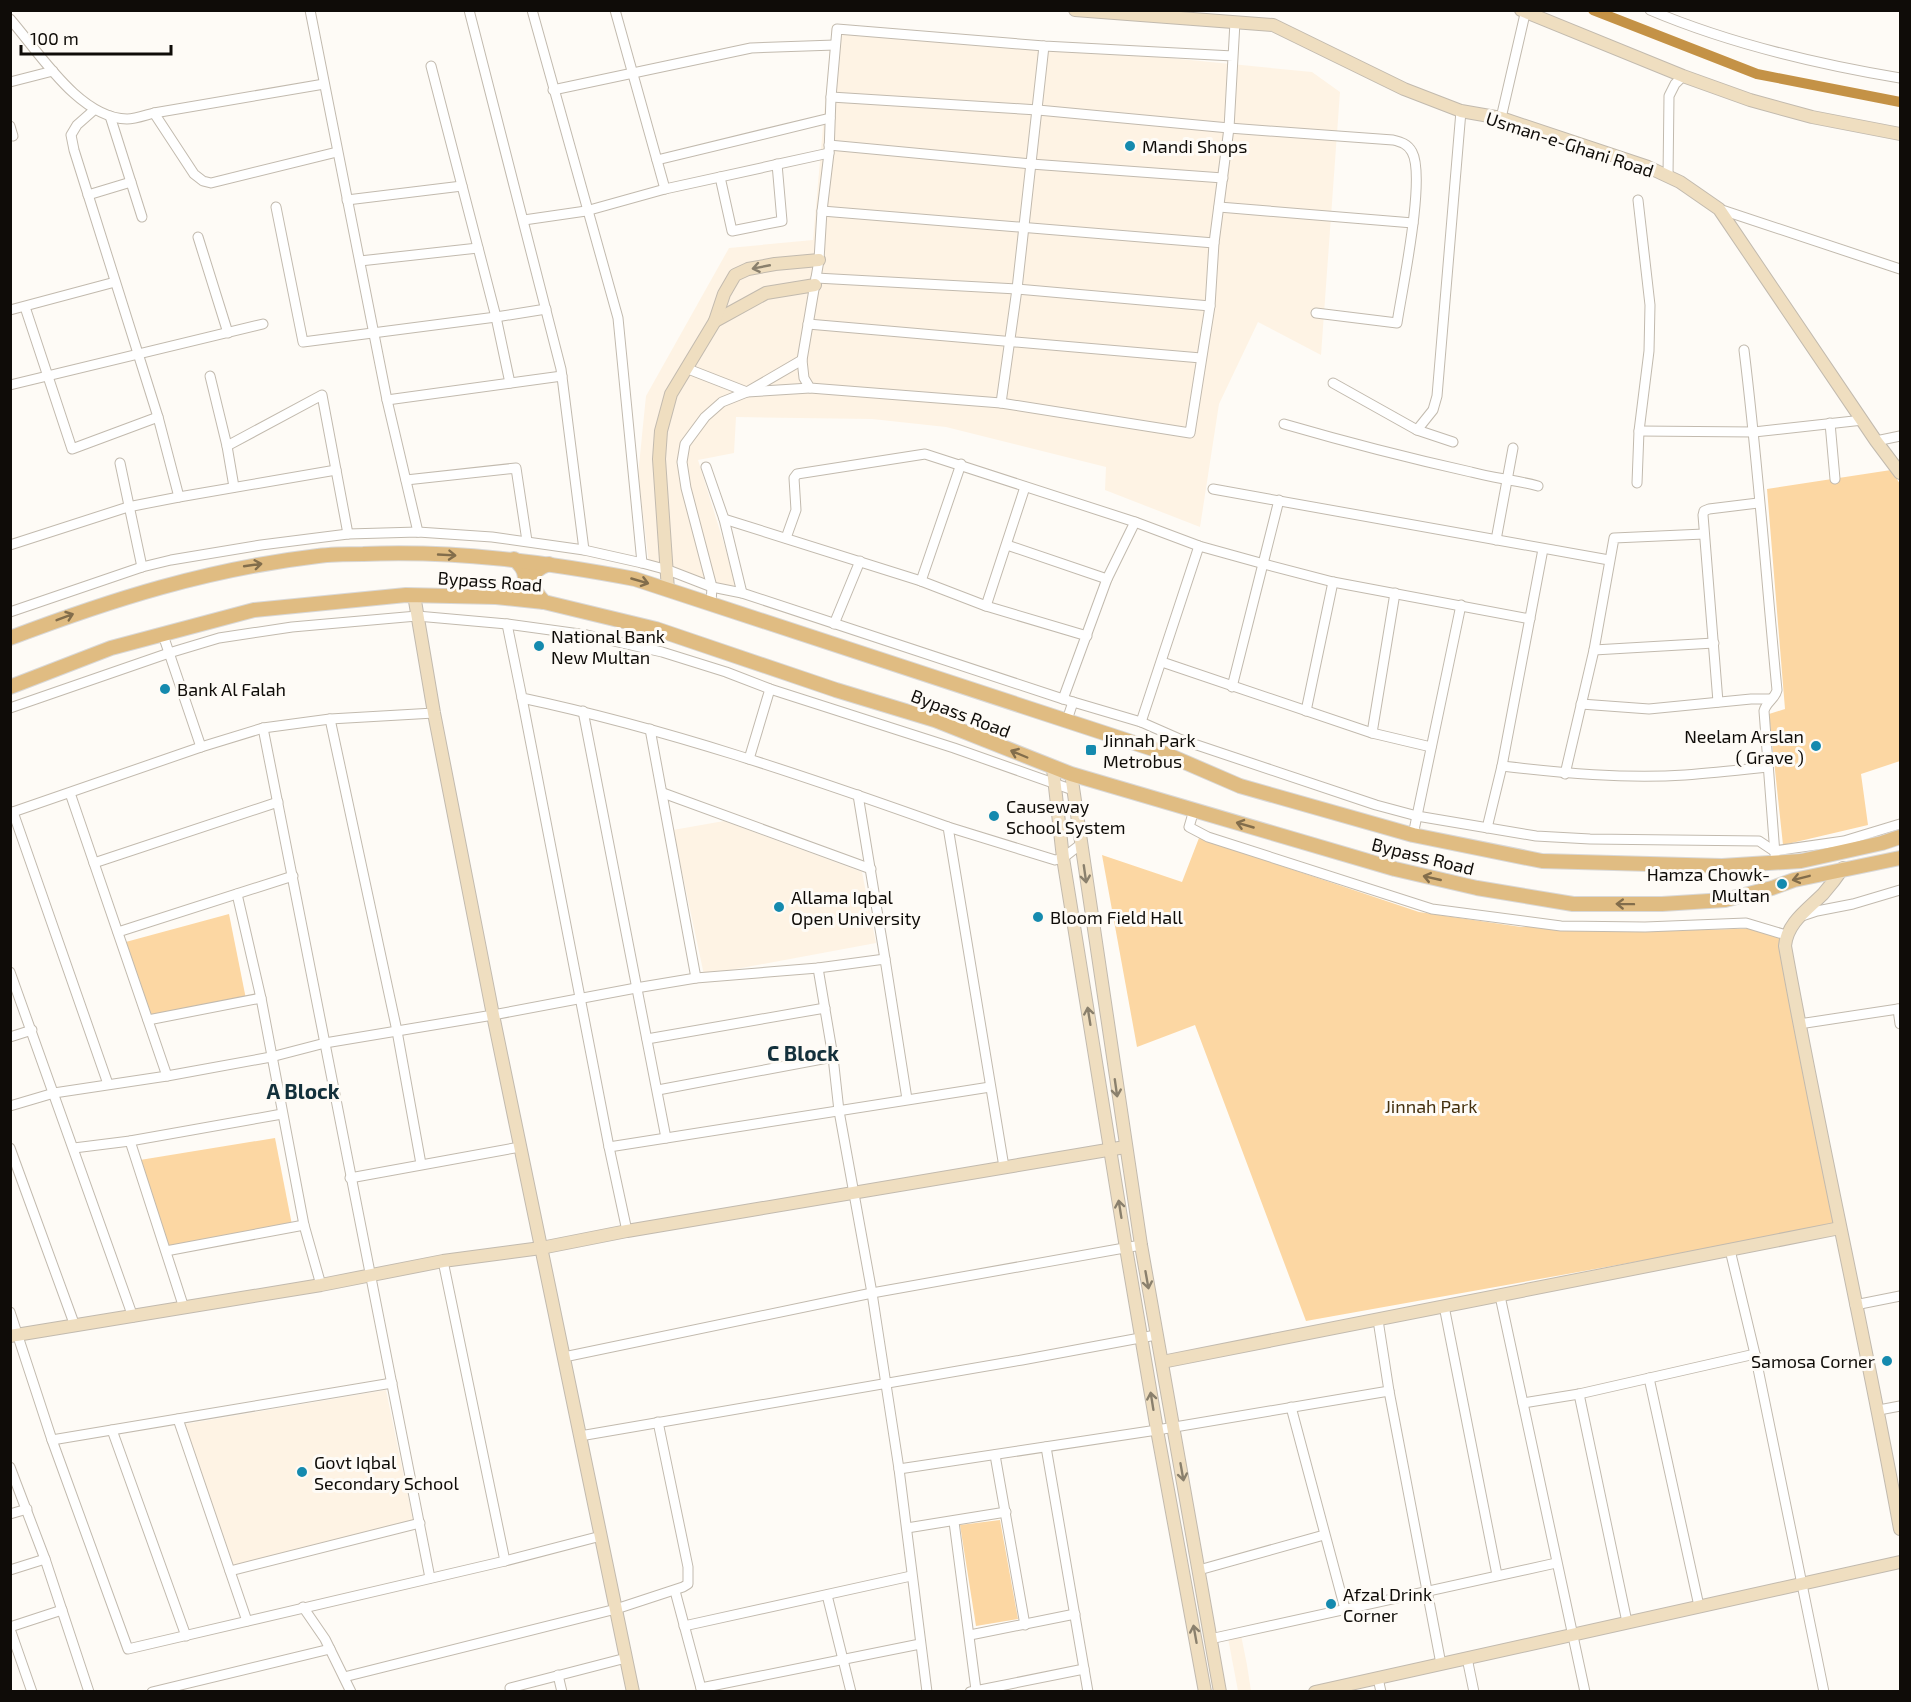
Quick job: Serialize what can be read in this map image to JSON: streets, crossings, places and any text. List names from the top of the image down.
{
  "streets": {
    "main road": ["Bypass Road"],
    "street": ["Usman-e-Ghani Road"]
  },
  "districts": ["C Block", "A Block"],
  "parks": ["Jinnah Park"],
  "places": {
    "other": [
      "Mandi Shops",
      "National Bank New Multan",
      "Bank Al Falah",
      "Neelam Arslan ( Grave )",
      "Causeway School System",
      "Hamza Chowk- Multan",
      "Allama Iqbal Open University",
      "Bloom Field Hall",
      "Samosa Corner",
      "Govt Iqbal Secondary School",
      "Afzal Drink Corner"
    ],
    "transit": ["Jinnah Park Metrobus"]
  },
  "scale_bar": "100 m"
}
